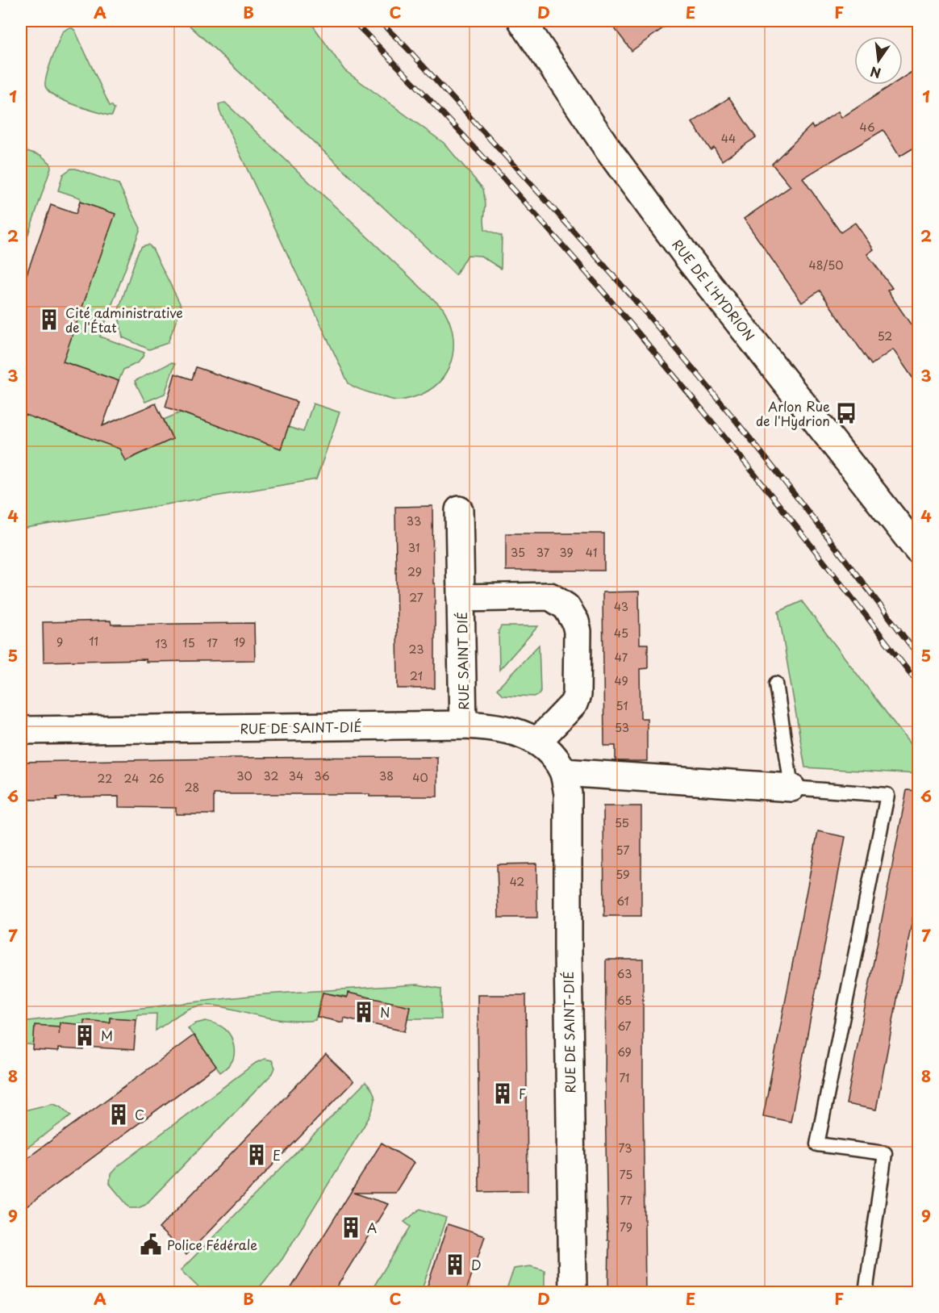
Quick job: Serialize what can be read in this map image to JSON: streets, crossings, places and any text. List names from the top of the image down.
{
  "streets": {
    "street": ["RUE DE L'HYDRION", "RUE SAINT DIÉ", "RUE DE SAINT-DIÉ"]
  },
  "crossings": [
    ["RUE SAINT DIÉ", "RUE DE SAINT-DIÉ"]
  ],
  "places": {
    "building": [
      "Cité administrative de l'État",
      "N",
      "M",
      "F",
      "C",
      "E",
      "A",
      "D"
    ],
    "bus stop": ["Arlon Rue de l'Hydrion"],
    "public building": ["Police Fédérale"]
  },
  "house_numbers": [
    "46",
    "44",
    "48/50",
    "52",
    "33",
    "31",
    "35",
    "37",
    "39",
    "41",
    "29",
    "27",
    "43",
    "45",
    "11",
    "9",
    "19",
    "15",
    "17",
    "13",
    "23",
    "47",
    "21",
    "49",
    "51",
    "53",
    "30",
    "32",
    "34",
    "36",
    "38",
    "40",
    "22",
    "24",
    "26",
    "28",
    "55",
    "57",
    "59",
    "42",
    "61",
    "63",
    "65",
    "67",
    "69",
    "71",
    "73",
    "75",
    "77",
    "79"
  ],
  "north": "bottom",
  "grid": {
    "columns": [
      "A",
      "B",
      "C",
      "D",
      "E",
      "F"
    ],
    "rows": [
      "1",
      "2",
      "3",
      "4",
      "5",
      "6",
      "7",
      "8",
      "9"
    ]
  }
}
